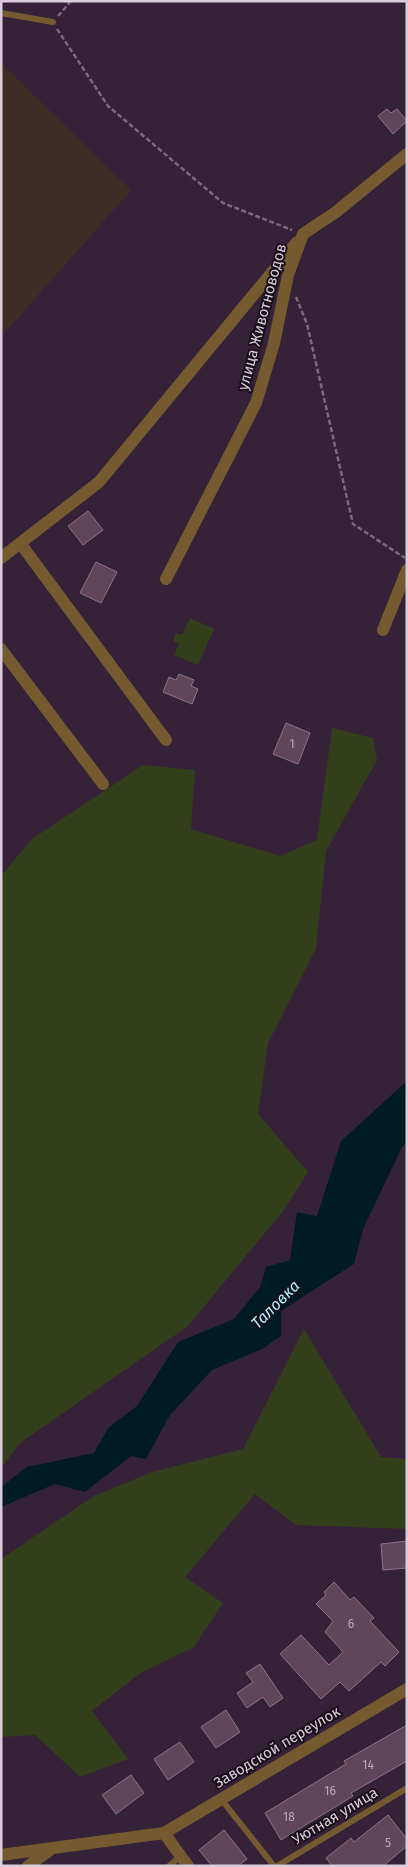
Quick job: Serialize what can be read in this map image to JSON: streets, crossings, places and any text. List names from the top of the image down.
{
  "streets": {
    "street": ["улица Животноводов", "Заводской переулок"],
    "lane": ["Уютная улица"]
  },
  "water": ["Таловка"],
  "house_numbers": [
    "1",
    "6",
    "14",
    "16",
    "18",
    "5"
  ]
}
